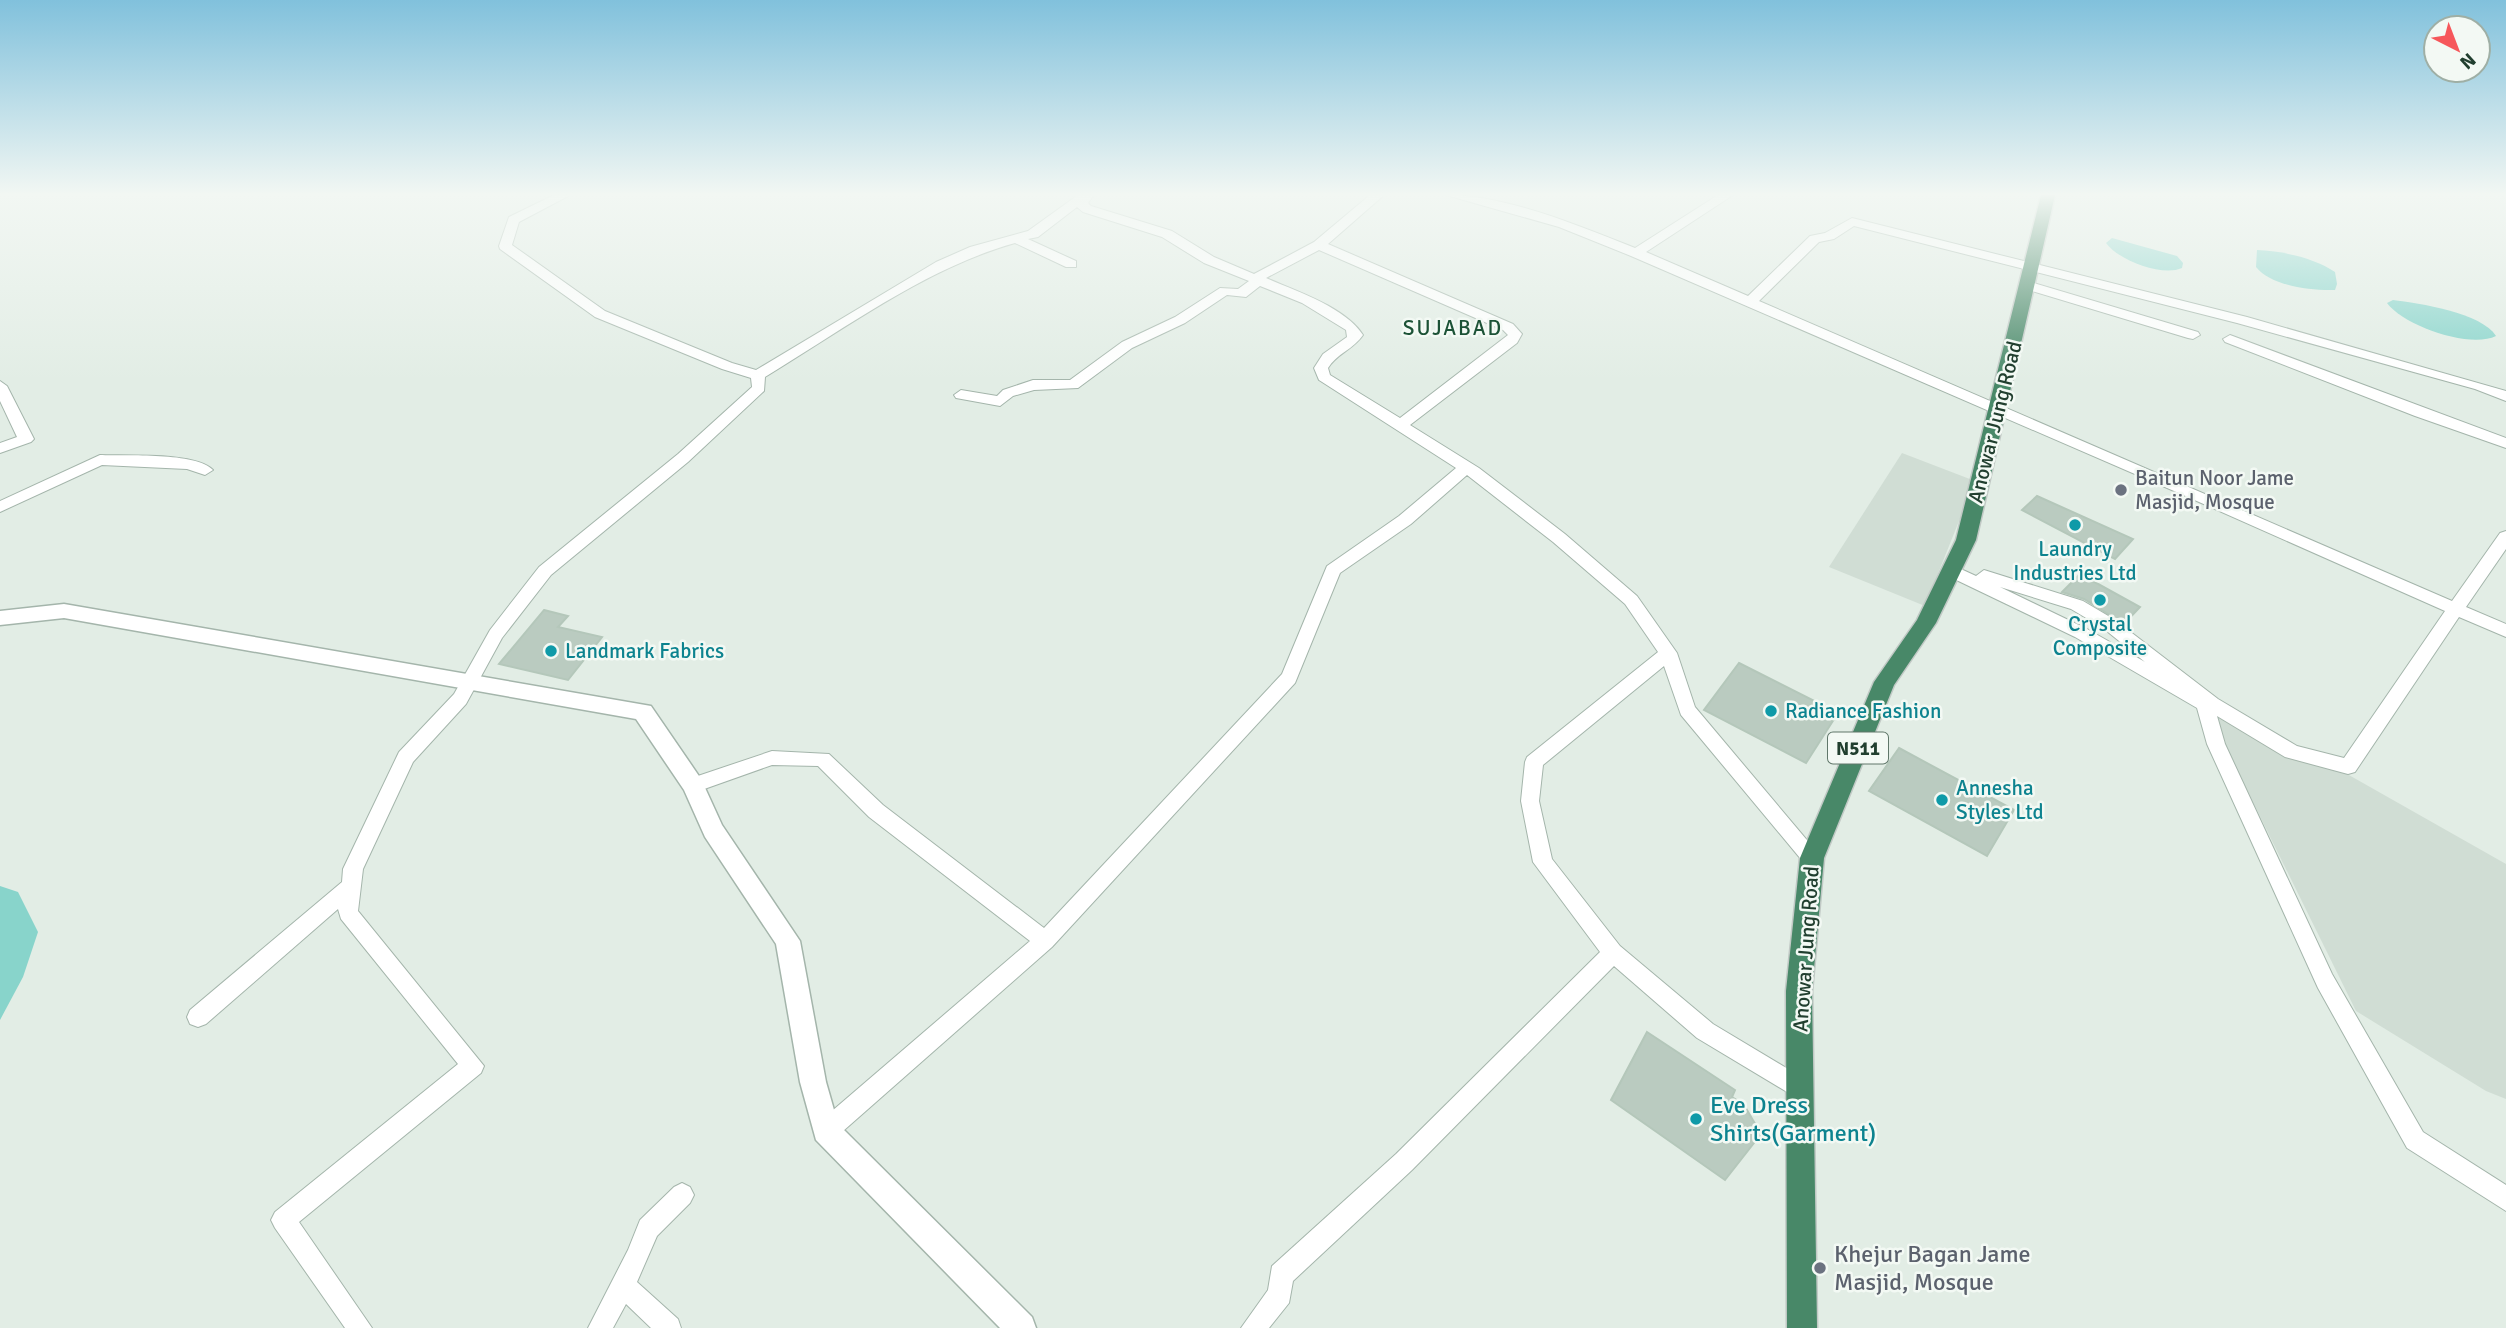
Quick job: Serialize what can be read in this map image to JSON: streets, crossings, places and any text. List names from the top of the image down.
{
  "streets": {
    "highway": ["Anowar Jung Road", "N511"]
  },
  "districts": ["SUJABAD"],
  "places": [
    "Baitun Noor Jame Masjid, Mosque",
    "Laundry Industries Ltd",
    "Crystal Composite",
    "Landmark Fabrics",
    "Radiance Fashion",
    "Annesha Styles Ltd",
    "Eve Dress Shirts(Garment)",
    "Khejur Bagan Jame Masjid, Mosque"
  ],
  "north": "bottom right"
}
